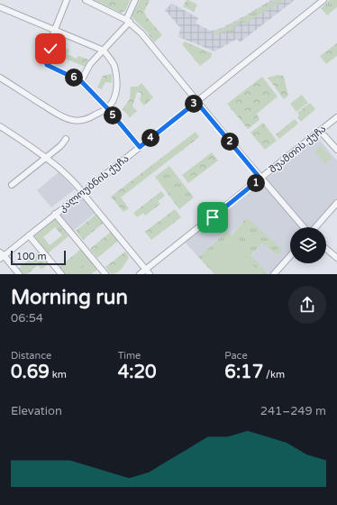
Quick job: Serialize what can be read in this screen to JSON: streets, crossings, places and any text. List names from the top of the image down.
{
  "streets": {
    "street": ["შუამთის ქუჩა", "კალოუბნის ქუჩა"]
  },
  "scale_bar": "100 m",
  "page": {
    "pins": [
      "6",
      "3",
      "5",
      "4",
      "2",
      "1"
    ],
    "scale": "100 m",
    "heading": ["Morning run", "06:54"],
    "stats": [
      ["Distance", "0.69 km"],
      ["Time", "4:20"],
      ["Pace", "6:17 /km"]
    ],
    "chart": ["Elevation", "241–249 m"]
  }
}
